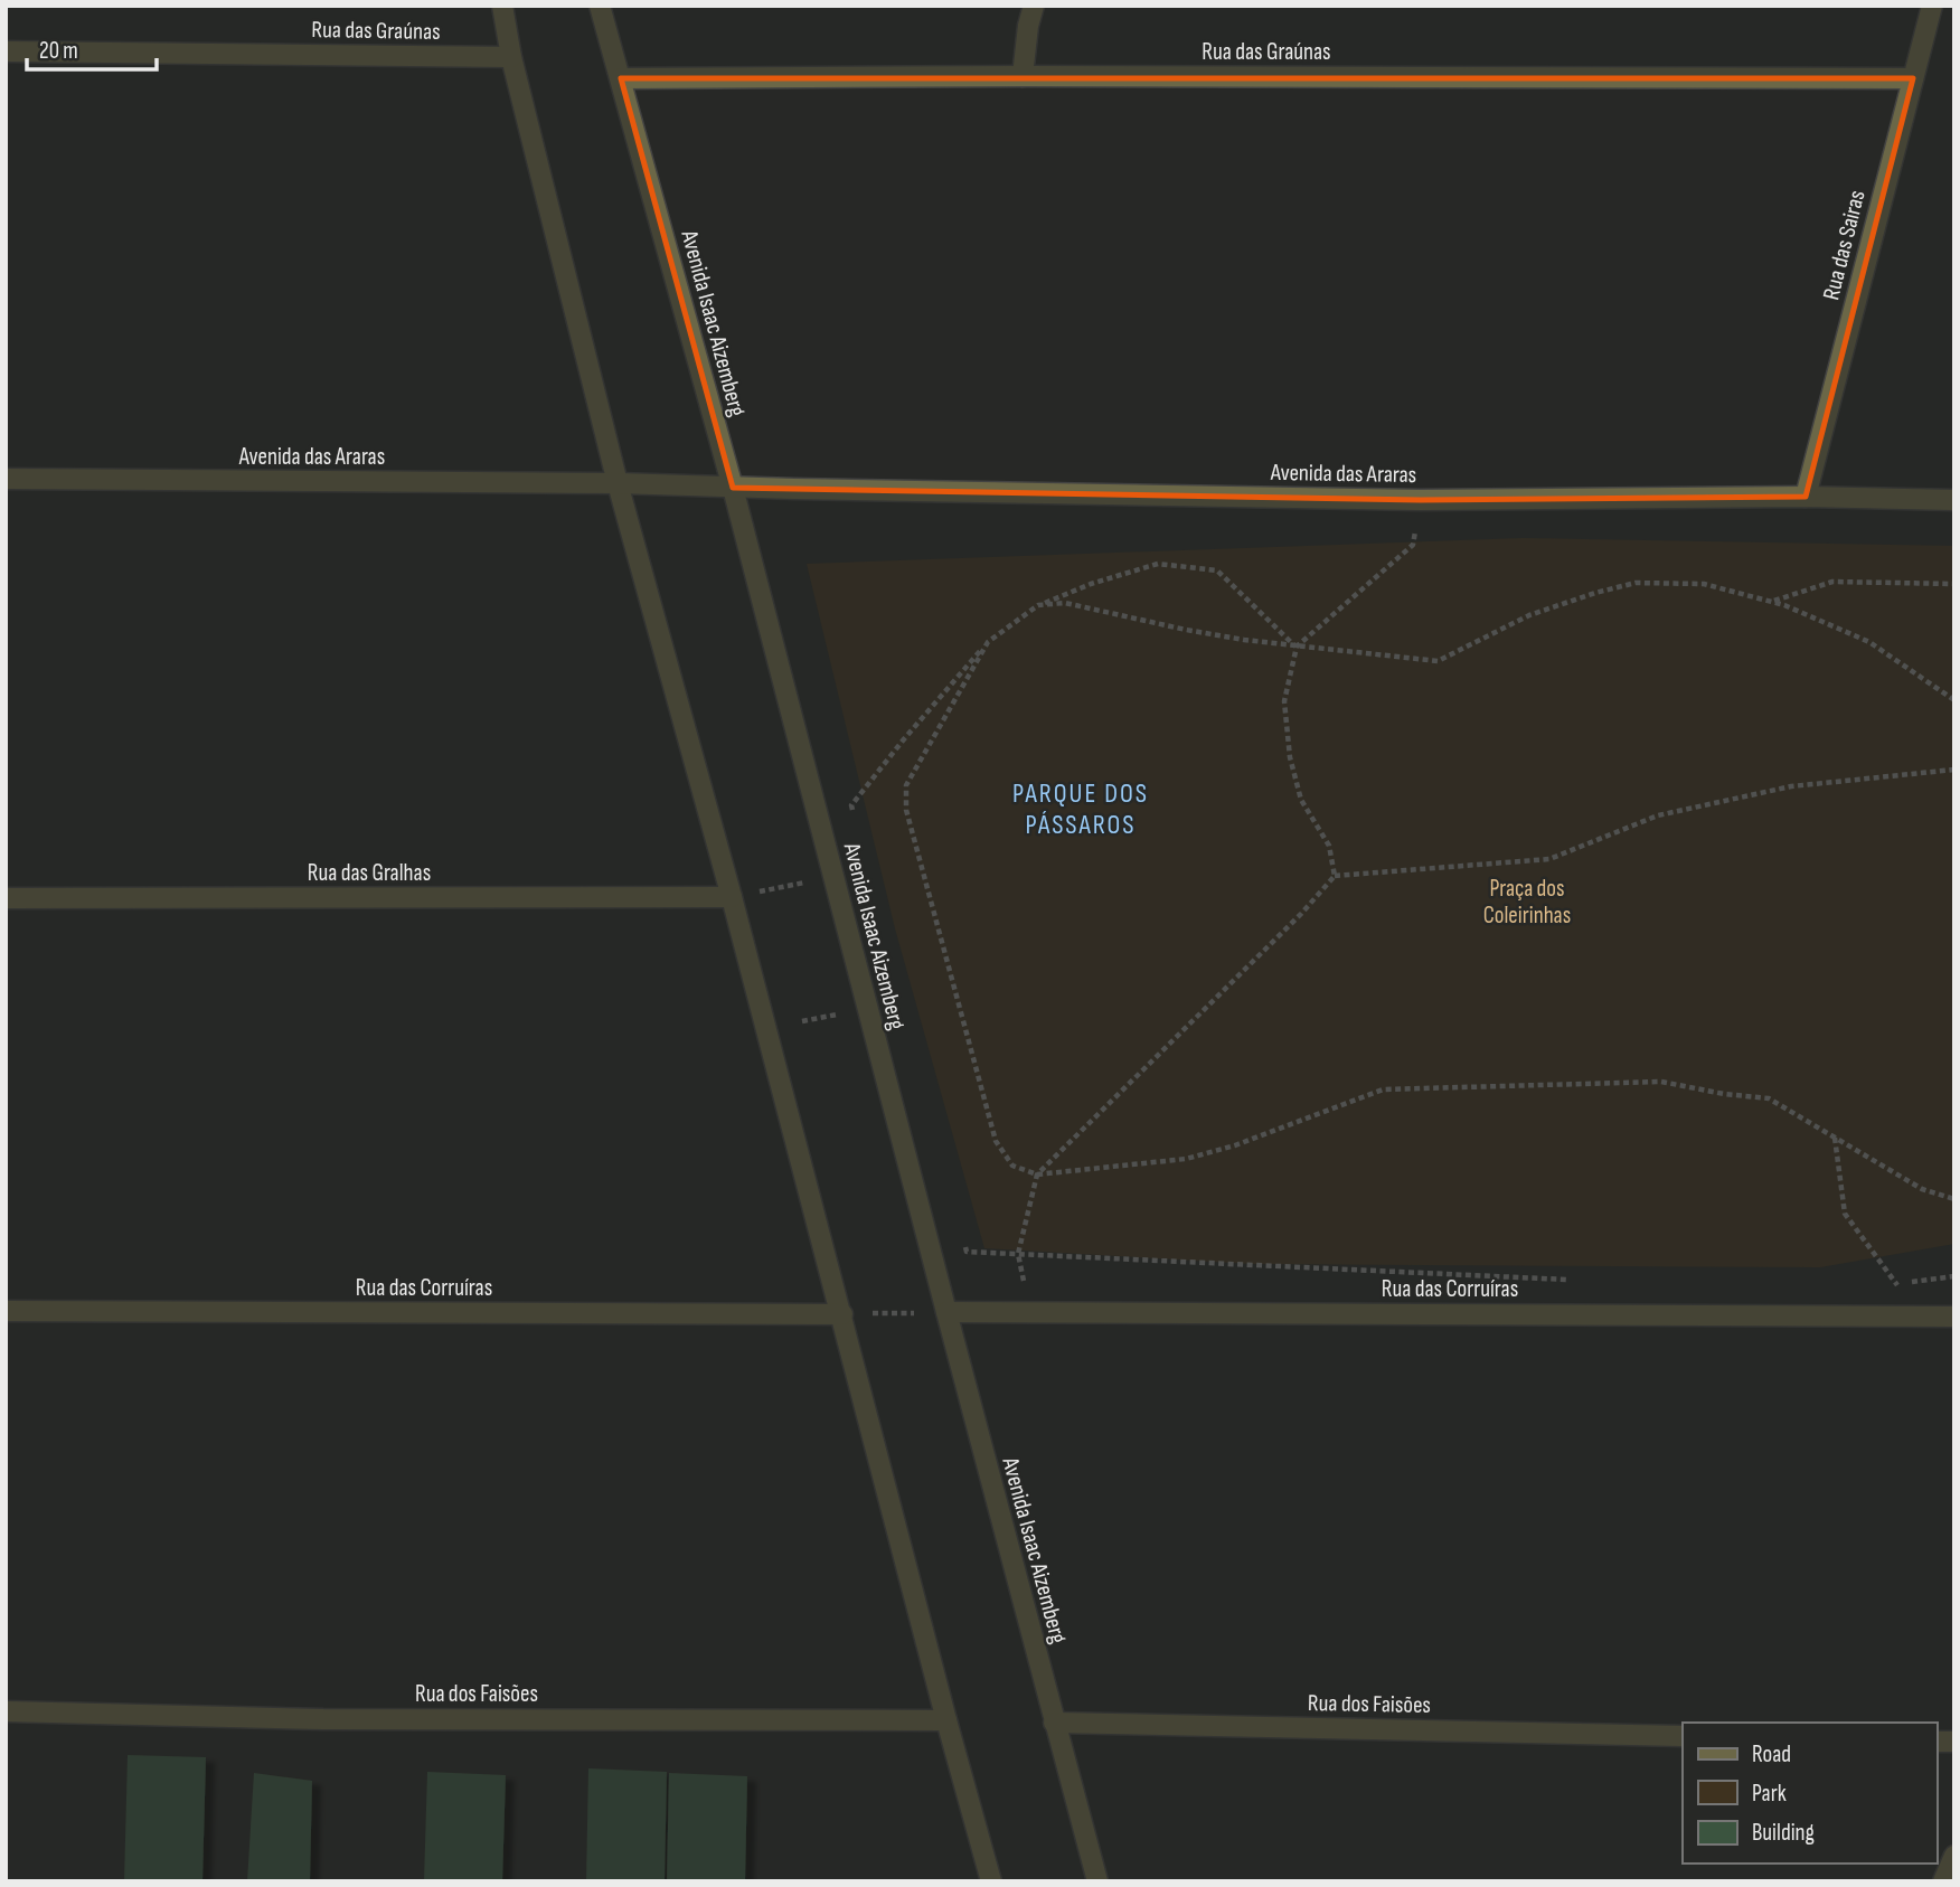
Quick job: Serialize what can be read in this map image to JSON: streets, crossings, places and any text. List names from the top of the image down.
{
  "streets": {
    "street": [
      "Rua das Graúnas",
      "Rua das Sairas",
      "Avenida Isaac Aizemberg",
      "Avenida das Araras",
      "Rua das Gralhas",
      "Rua das Corruíras",
      "Rua dos Faisões"
    ]
  },
  "crossings": [
    ["Rua das Graúnas", "Rua das Sairas"],
    ["Rua das Graúnas", "Avenida Isaac Aizemberg"],
    ["Rua das Sairas", "Avenida das Araras"],
    ["Avenida Isaac Aizemberg", "Avenida das Araras"],
    ["Avenida Isaac Aizemberg", "Rua das Corruíras"],
    ["Avenida Isaac Aizemberg", "Rua dos Faisões"]
  ],
  "districts": ["PARQUE DOS PÁSSAROS"],
  "parks": ["Praça dos Coleirinhas"],
  "legend": ["Road", "Park", "Building"],
  "scale_bar": "20 m"
}
